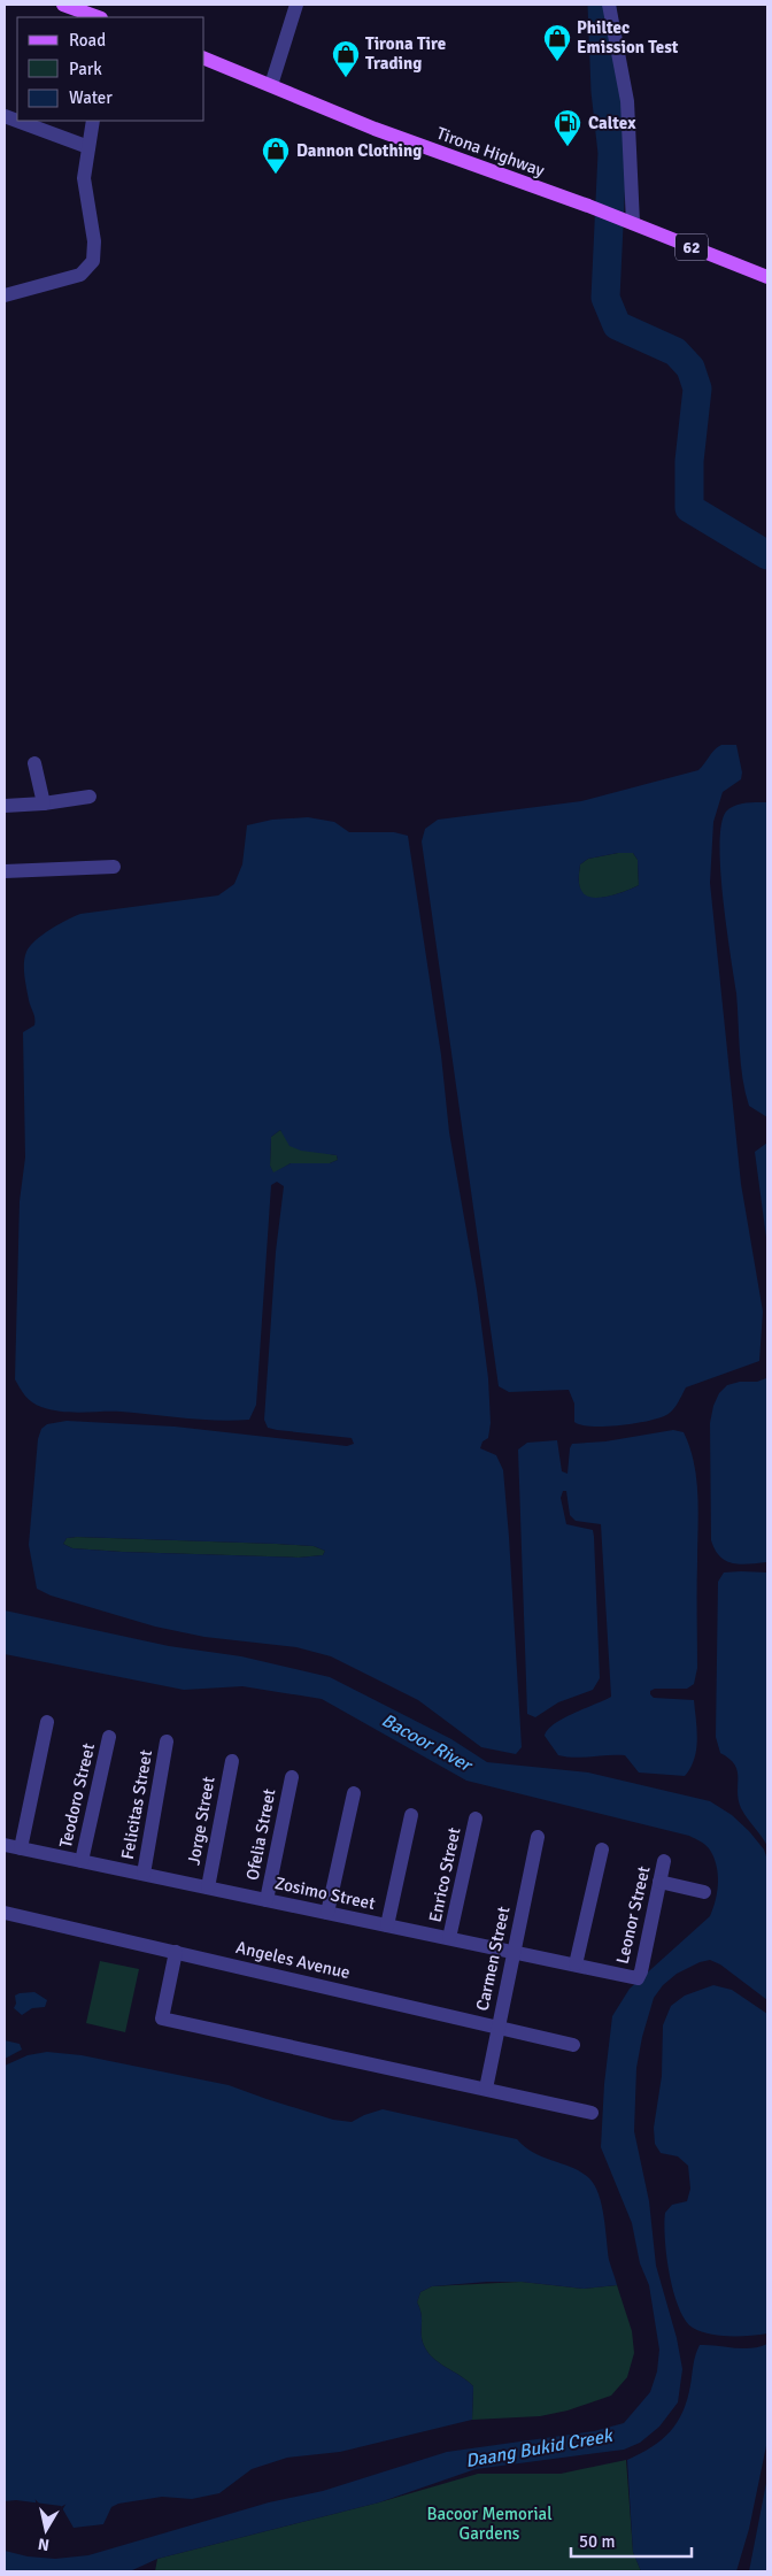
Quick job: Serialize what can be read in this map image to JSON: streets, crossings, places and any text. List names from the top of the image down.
{
  "streets": {
    "main road": ["Tirona Highway", "62"],
    "street": [
      "Teodoro Street",
      "Felicitas Street",
      "Jorge Street",
      "Ofelia Street",
      "Enrico Street",
      "Zosimo Street",
      "Leonor Street",
      "Carmen Street",
      "Angeles Avenue"
    ]
  },
  "crossings": [
    ["Teodoro Street", "Zosimo Street"],
    ["Felicitas Street", "Zosimo Street"],
    ["Jorge Street", "Zosimo Street"],
    ["Ofelia Street", "Zosimo Street"],
    ["Enrico Street", "Zosimo Street"],
    ["Zosimo Street", "Leonor Street"],
    ["Zosimo Street", "Carmen Street"],
    ["Carmen Street", "Angeles Avenue"]
  ],
  "water": ["Bacoor River", "Daang Bukid Creek"],
  "parks": ["Bacoor Memorial Gardens"],
  "places": {
    "shop": ["Philtec Emission Test", "Tirona Tire Trading", "Dannon Clothing"],
    "fuel station": ["Caltex"]
  },
  "legend": ["Road", "Park", "Water"],
  "scale_bar": "50 m",
  "north": "bottom"
}
